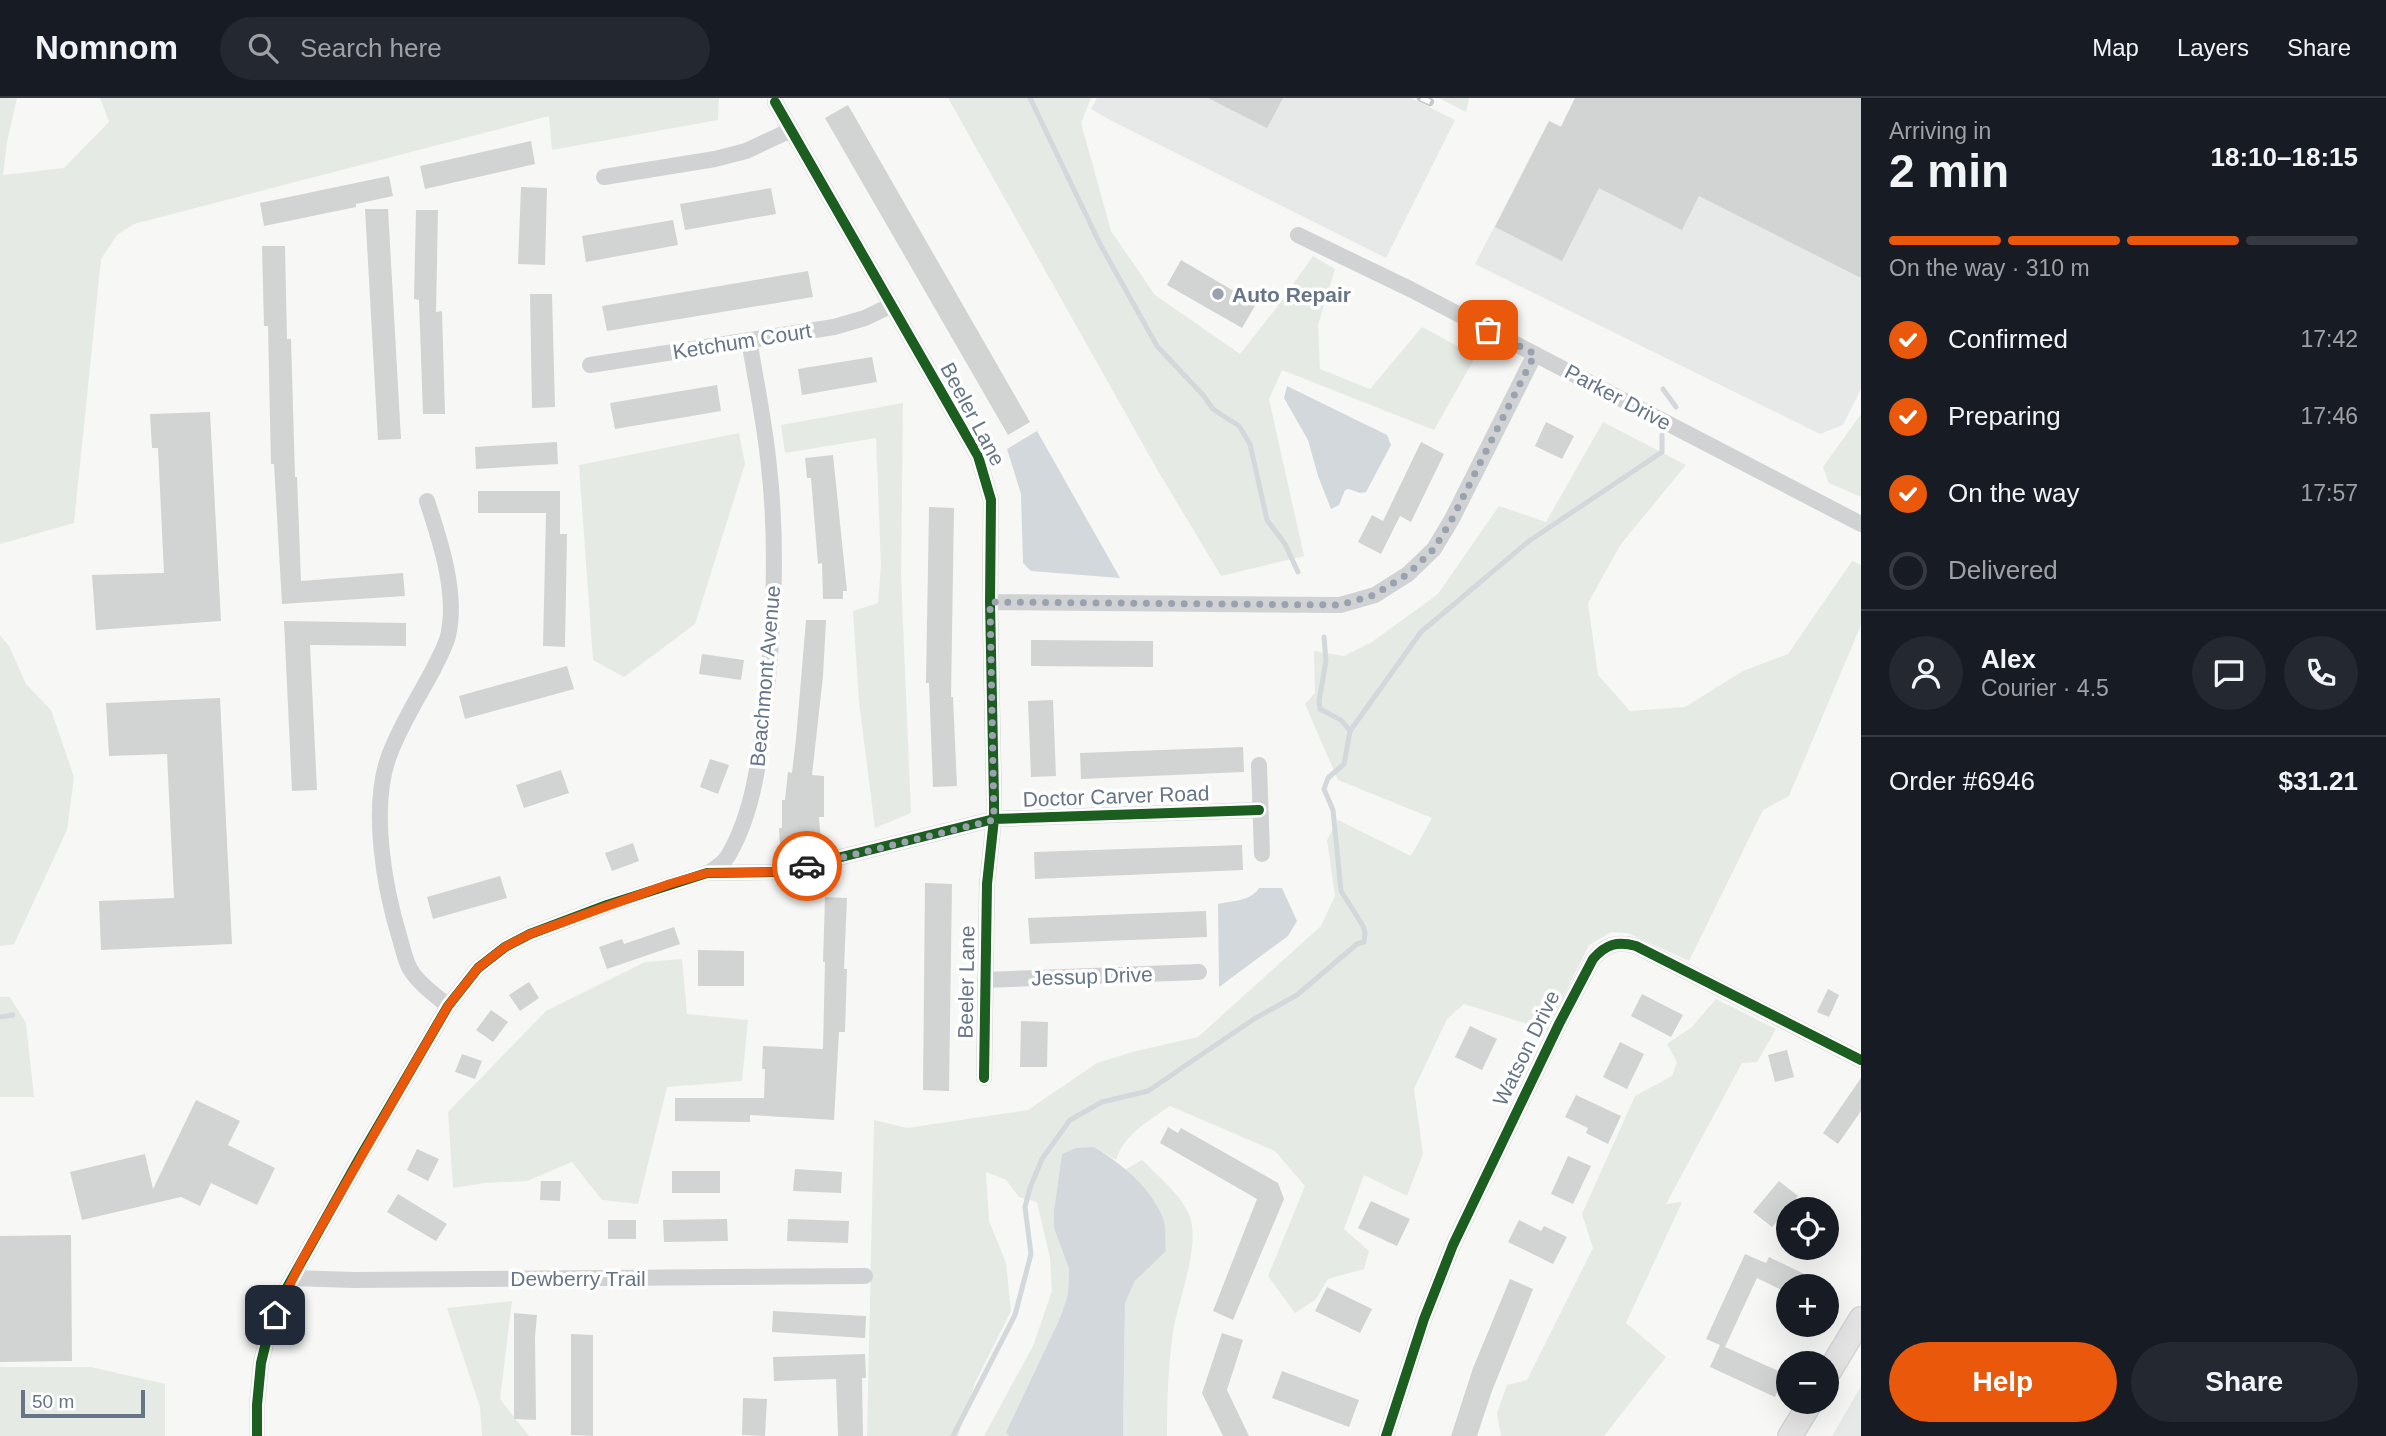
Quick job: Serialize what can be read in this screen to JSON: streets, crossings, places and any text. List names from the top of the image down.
{
  "streets": {
    "street": [
      "Ketchum Court",
      "Parker Drive",
      "Beeler Lane",
      "Beachmont Avenue",
      "Doctor Carver Road",
      "Jessup Drive",
      "Watson Drive",
      "Dewberry Trail"
    ]
  },
  "crossings": [
    ["Ketchum Court", "Beeler Lane"],
    ["Ketchum Court", "Beachmont Avenue"],
    ["Beeler Lane", "Doctor Carver Road"],
    ["Beeler Lane", "Jessup Drive"],
    ["Beachmont Avenue", "Doctor Carver Road"],
    ["Doctor Carver Road", "Dewberry Trail"]
  ],
  "places": ["Auto Repair"],
  "scale_bar": "50 m",
  "page": {
    "header": "Nomnom",
    "search": "Search here",
    "nav": ["Map", "Layers", "Share"],
    "heading": ["2 min", "Arriving in", "18:10–18:15"],
    "panel": [
      "Alex",
      "Courier · 4.5",
      "Order #6946",
      "$31.21"
    ],
    "bar": "On the way · 310 m",
    "list": [
      ["Confirmed", "17:42"],
      ["Preparing", "17:46"],
      ["On the way", "17:57"],
      "Delivered"
    ],
    "map_buttons": ["+", "−"],
    "buttons": ["Help", "Share"],
    "scale": "50 m"
  }
}
